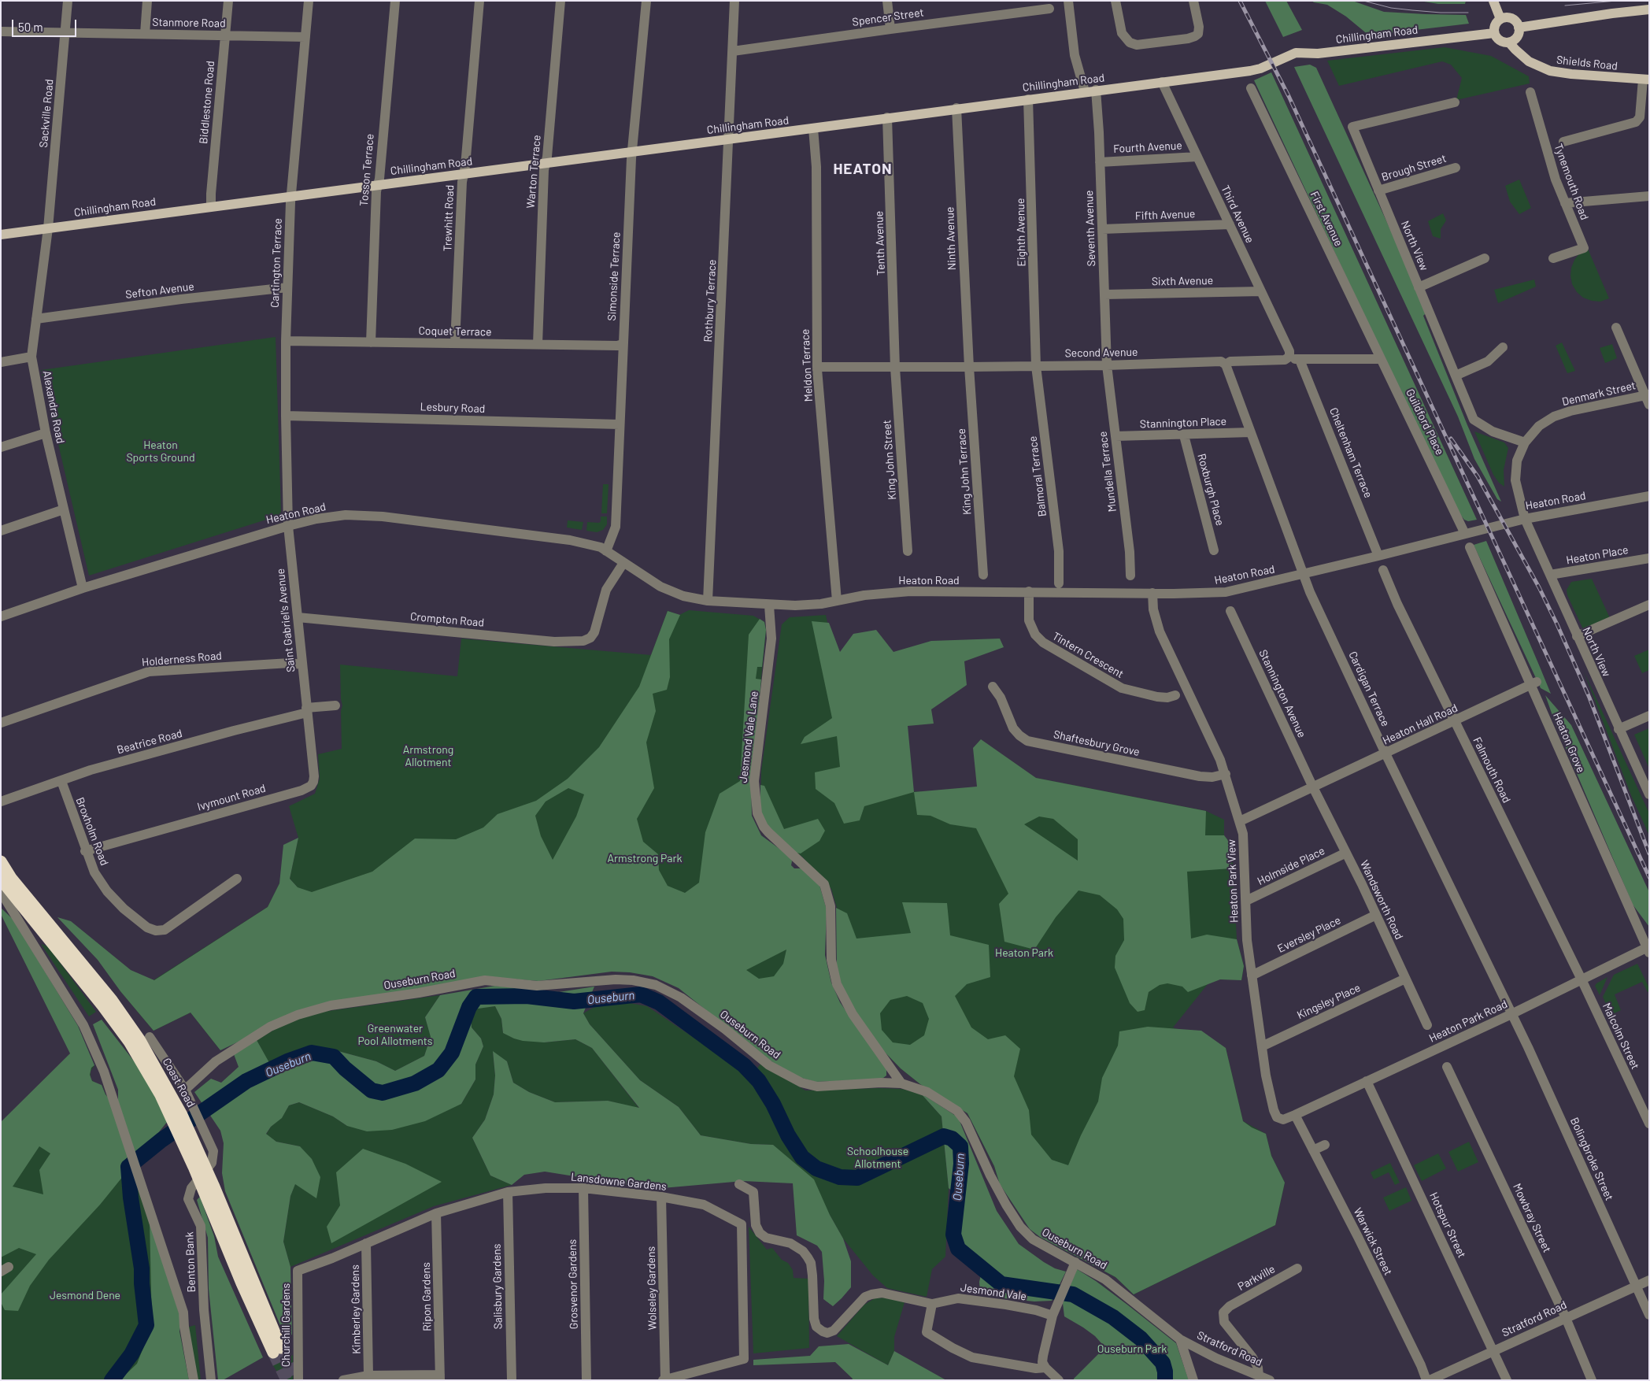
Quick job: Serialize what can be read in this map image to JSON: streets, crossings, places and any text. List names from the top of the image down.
{
  "streets": {
    "highway": ["Coast Road"],
    "main road": ["Chillingham Road", "Shields Road"],
    "street": [
      "Spencer Street",
      "Stanmore Road",
      "Biddlestone Road",
      "Sackville Road",
      "Fourth Avenue",
      "Brough Street",
      "Tosson Terrace",
      "Warton Terrace",
      "Tynemouth Road",
      "Third Avenue",
      "Fifth Avenue",
      "Trewhitt Road",
      "First Avenue",
      "Seventh Avenue",
      "Eighth Avenue",
      "Ninth Avenue",
      "Tenth Avenue",
      "North View",
      "Cartington Terrace",
      "Simonside Terrace",
      "Sixth Avenue",
      "Sefton Avenue",
      "Rothbury Terrace",
      "Coquet Terrace",
      "Second Avenue",
      "Meldon Terrace",
      "Denmark Street",
      "Alexandra Road",
      "Lesbury Road",
      "Guildford Place",
      "Stannington Place",
      "Cheltenham Terrace",
      "King John Street",
      "King John Terrace",
      "Mundella Terrace",
      "Balmoral Terrace",
      "Roxburgh Place",
      "Heaton Road",
      "Heaton Place",
      "Crompton Road",
      "Saint Gabriel's Avenue",
      "Tintern Crescent",
      "Holderness Road",
      "Cardigan Terrace",
      "Stannington Avenue",
      "Heaton Hall Road",
      "Jesmond Vale Lane",
      "Beatrice Road",
      "Heaton Grove",
      "Shaftesbury Grove",
      "Falmouth Road",
      "Ivymount Road",
      "Broxholm Road",
      "Holmside Place",
      "Heaton Park View",
      "Wandsworth Road",
      "Eversley Place",
      "Ouseburn Road",
      "Kingsley Place",
      "Heaton Park Road",
      "Malcolm Street",
      "Bolingbroke Street",
      "Lansdowne Gardens",
      "Mowbray Street",
      "Hotspur Street",
      "Warwick Street",
      "Benton Bank",
      "Parkville",
      "Grosvenor Gardens",
      "Salisbury Gardens",
      "Wolseley Gardens",
      "Jesmond Vale",
      "Ripon Gardens",
      "Kimberley Gardens",
      "Stratford Road",
      "Churchill Gardens"
    ]
  },
  "crossings": [
    ["Spencer Street", "Rothbury Terrace"],
    ["Stanmore Road", "Biddlestone Road"],
    ["Stanmore Road", "Sackville Road"],
    ["Stanmore Road", "Cartington Terrace"],
    ["Chillingham Road", "Shields Road"],
    ["Chillingham Road", "Biddlestone Road"],
    ["Chillingham Road", "Sackville Road"],
    ["Chillingham Road", "Tosson Terrace"],
    ["Chillingham Road", "Warton Terrace"],
    ["Chillingham Road", "Third Avenue"],
    ["Chillingham Road", "Trewhitt Road"],
    ["Chillingham Road", "Seventh Avenue"],
    ["Chillingham Road", "Eighth Avenue"],
    ["Chillingham Road", "Ninth Avenue"],
    ["Chillingham Road", "Tenth Avenue"],
    ["Chillingham Road", "Cartington Terrace"],
    ["Chillingham Road", "Simonside Terrace"],
    ["Chillingham Road", "Rothbury Terrace"],
    ["Chillingham Road", "Meldon Terrace"],
    ["Chillingham Road", "Alexandra Road"],
    ["Sackville Road", "Alexandra Road"],
    ["Fourth Avenue", "Third Avenue"],
    ["Fourth Avenue", "Seventh Avenue"],
    ["Brough Street", "North View"],
    ["Tosson Terrace", "Coquet Terrace"],
    ["Warton Terrace", "Coquet Terrace"],
    ["Third Avenue", "Fifth Avenue"],
    ["Third Avenue", "Sixth Avenue"],
    ["Third Avenue", "Second Avenue"],
    ["Fifth Avenue", "Seventh Avenue"],
    ["Trewhitt Road", "Coquet Terrace"],
    ["First Avenue", "Second Avenue"],
    ["First Avenue", "Guildford Place"],
    ["Seventh Avenue", "Sixth Avenue"],
    ["Seventh Avenue", "Second Avenue"],
    ["Seventh Avenue", "Mundella Terrace"],
    ["Eighth Avenue", "Second Avenue"],
    ["Eighth Avenue", "Balmoral Terrace"],
    ["Ninth Avenue", "Second Avenue"],
    ["Ninth Avenue", "King John Terrace"],
    ["Tenth Avenue", "Second Avenue"],
    ["Tenth Avenue", "King John Street"],
    ["North View", "Denmark Street"],
    ["North View", "Heaton Road"],
    ["North View", "Heaton Place"],
    ["Cartington Terrace", "Sefton Avenue"],
    ["Cartington Terrace", "Coquet Terrace"],
    ["Cartington Terrace", "Lesbury Road"],
    ["Cartington Terrace", "Heaton Road"],
    ["Cartington Terrace", "Saint Gabriel's Avenue"],
    ["Simonside Terrace", "Coquet Terrace"],
    ["Simonside Terrace", "Lesbury Road"],
    ["Simonside Terrace", "Heaton Road"],
    ["Sefton Avenue", "Alexandra Road"],
    ["Rothbury Terrace", "Heaton Road"],
    ["Second Avenue", "Meldon Terrace"],
    ["Second Avenue", "Guildford Place"],
    ["Second Avenue", "Cheltenham Terrace"],
    ["Second Avenue", "King John Street"],
    ["Second Avenue", "King John Terrace"],
    ["Second Avenue", "Mundella Terrace"],
    ["Second Avenue", "Balmoral Terrace"],
    ["Second Avenue", "Cardigan Terrace"],
    ["Meldon Terrace", "Heaton Road"],
    ["Denmark Street", "Heaton Road"],
    ["Alexandra Road", "Heaton Road"],
    ["Guildford Place", "Heaton Road"],
    ["Stannington Place", "Mundella Terrace"],
    ["Stannington Place", "Roxburgh Place"],
    ["Stannington Place", "Cardigan Terrace"],
    ["Cheltenham Terrace", "Heaton Road"],
    ["Heaton Road", "Crompton Road"],
    ["Heaton Road", "Saint Gabriel's Avenue"],
    ["Heaton Road", "Tintern Crescent"],
    ["Heaton Road", "Cardigan Terrace"],
    ["Heaton Road", "Jesmond Vale Lane"],
    ["Heaton Road", "Heaton Park View"],
    ["Crompton Road", "Saint Gabriel's Avenue"],
    ["Saint Gabriel's Avenue", "Holderness Road"],
    ["Saint Gabriel's Avenue", "Beatrice Road"],
    ["Saint Gabriel's Avenue", "Ivymount Road"],
    ["Cardigan Terrace", "Heaton Hall Road"],
    ["Cardigan Terrace", "Heaton Park Road"],
    ["Cardigan Terrace", "Bolingbroke Street"],
    ["Stannington Avenue", "Heaton Hall Road"],
    ["Stannington Avenue", "Wandsworth Road"],
    ["Heaton Hall Road", "Heaton Grove"],
    ["Heaton Hall Road", "Falmouth Road"],
    ["Heaton Hall Road", "Heaton Park View"],
    ["Heaton Hall Road", "Wandsworth Road"],
    ["Jesmond Vale Lane", "Ouseburn Road"],
    ["Beatrice Road", "Ivymount Road"],
    ["Beatrice Road", "Broxholm Road"],
    ["Heaton Grove", "Heaton Park Road"],
    ["Shaftesbury Grove", "Heaton Park View"],
    ["Falmouth Road", "Heaton Park Road"],
    ["Falmouth Road", "Malcolm Street"],
    ["Ivymount Road", "Broxholm Road"],
    ["Holmside Place", "Heaton Park View"],
    ["Holmside Place", "Wandsworth Road"],
    ["Heaton Park View", "Eversley Place"],
    ["Heaton Park View", "Kingsley Place"],
    ["Heaton Park View", "Heaton Park Road"],
    ["Heaton Park View", "Warwick Street"],
    ["Wandsworth Road", "Eversley Place"],
    ["Wandsworth Road", "Kingsley Place"],
    ["Ouseburn Road", "Benton Bank"],
    ["Ouseburn Road", "Stratford Road"],
    ["Heaton Park Road", "Malcolm Street"],
    ["Heaton Park Road", "Bolingbroke Street"],
    ["Heaton Park Road", "Hotspur Street"],
    ["Heaton Park Road", "Warwick Street"],
    ["Bolingbroke Street", "Stratford Road"],
    ["Lansdowne Gardens", "Grosvenor Gardens"],
    ["Lansdowne Gardens", "Salisbury Gardens"],
    ["Lansdowne Gardens", "Wolseley Gardens"],
    ["Lansdowne Gardens", "Ripon Gardens"],
    ["Lansdowne Gardens", "Kimberley Gardens"],
    ["Lansdowne Gardens", "Churchill Gardens"],
    ["Mowbray Street", "Stratford Road"],
    ["Hotspur Street", "Stratford Road"],
    ["Warwick Street", "Stratford Road"],
    ["Parkville", "Stratford Road"]
  ],
  "districts": ["HEATON"],
  "water": ["Ouseburn"],
  "parks": [
    "Heaton Sports Ground",
    "Armstrong Allotment",
    "Armstrong Park",
    "Heaton Park",
    "Greenwater Pool Allotments",
    "Schoolhouse Allotment",
    "Jesmond Dene",
    "Ouseburn Park"
  ],
  "scale_bar": "50 m"
}
